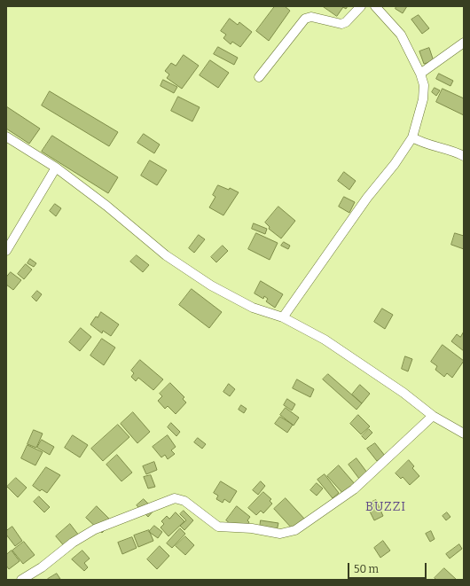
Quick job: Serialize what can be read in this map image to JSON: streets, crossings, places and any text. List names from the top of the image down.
{
  "districts": ["BUZZI"],
  "scale_bar": "50 m"
}
